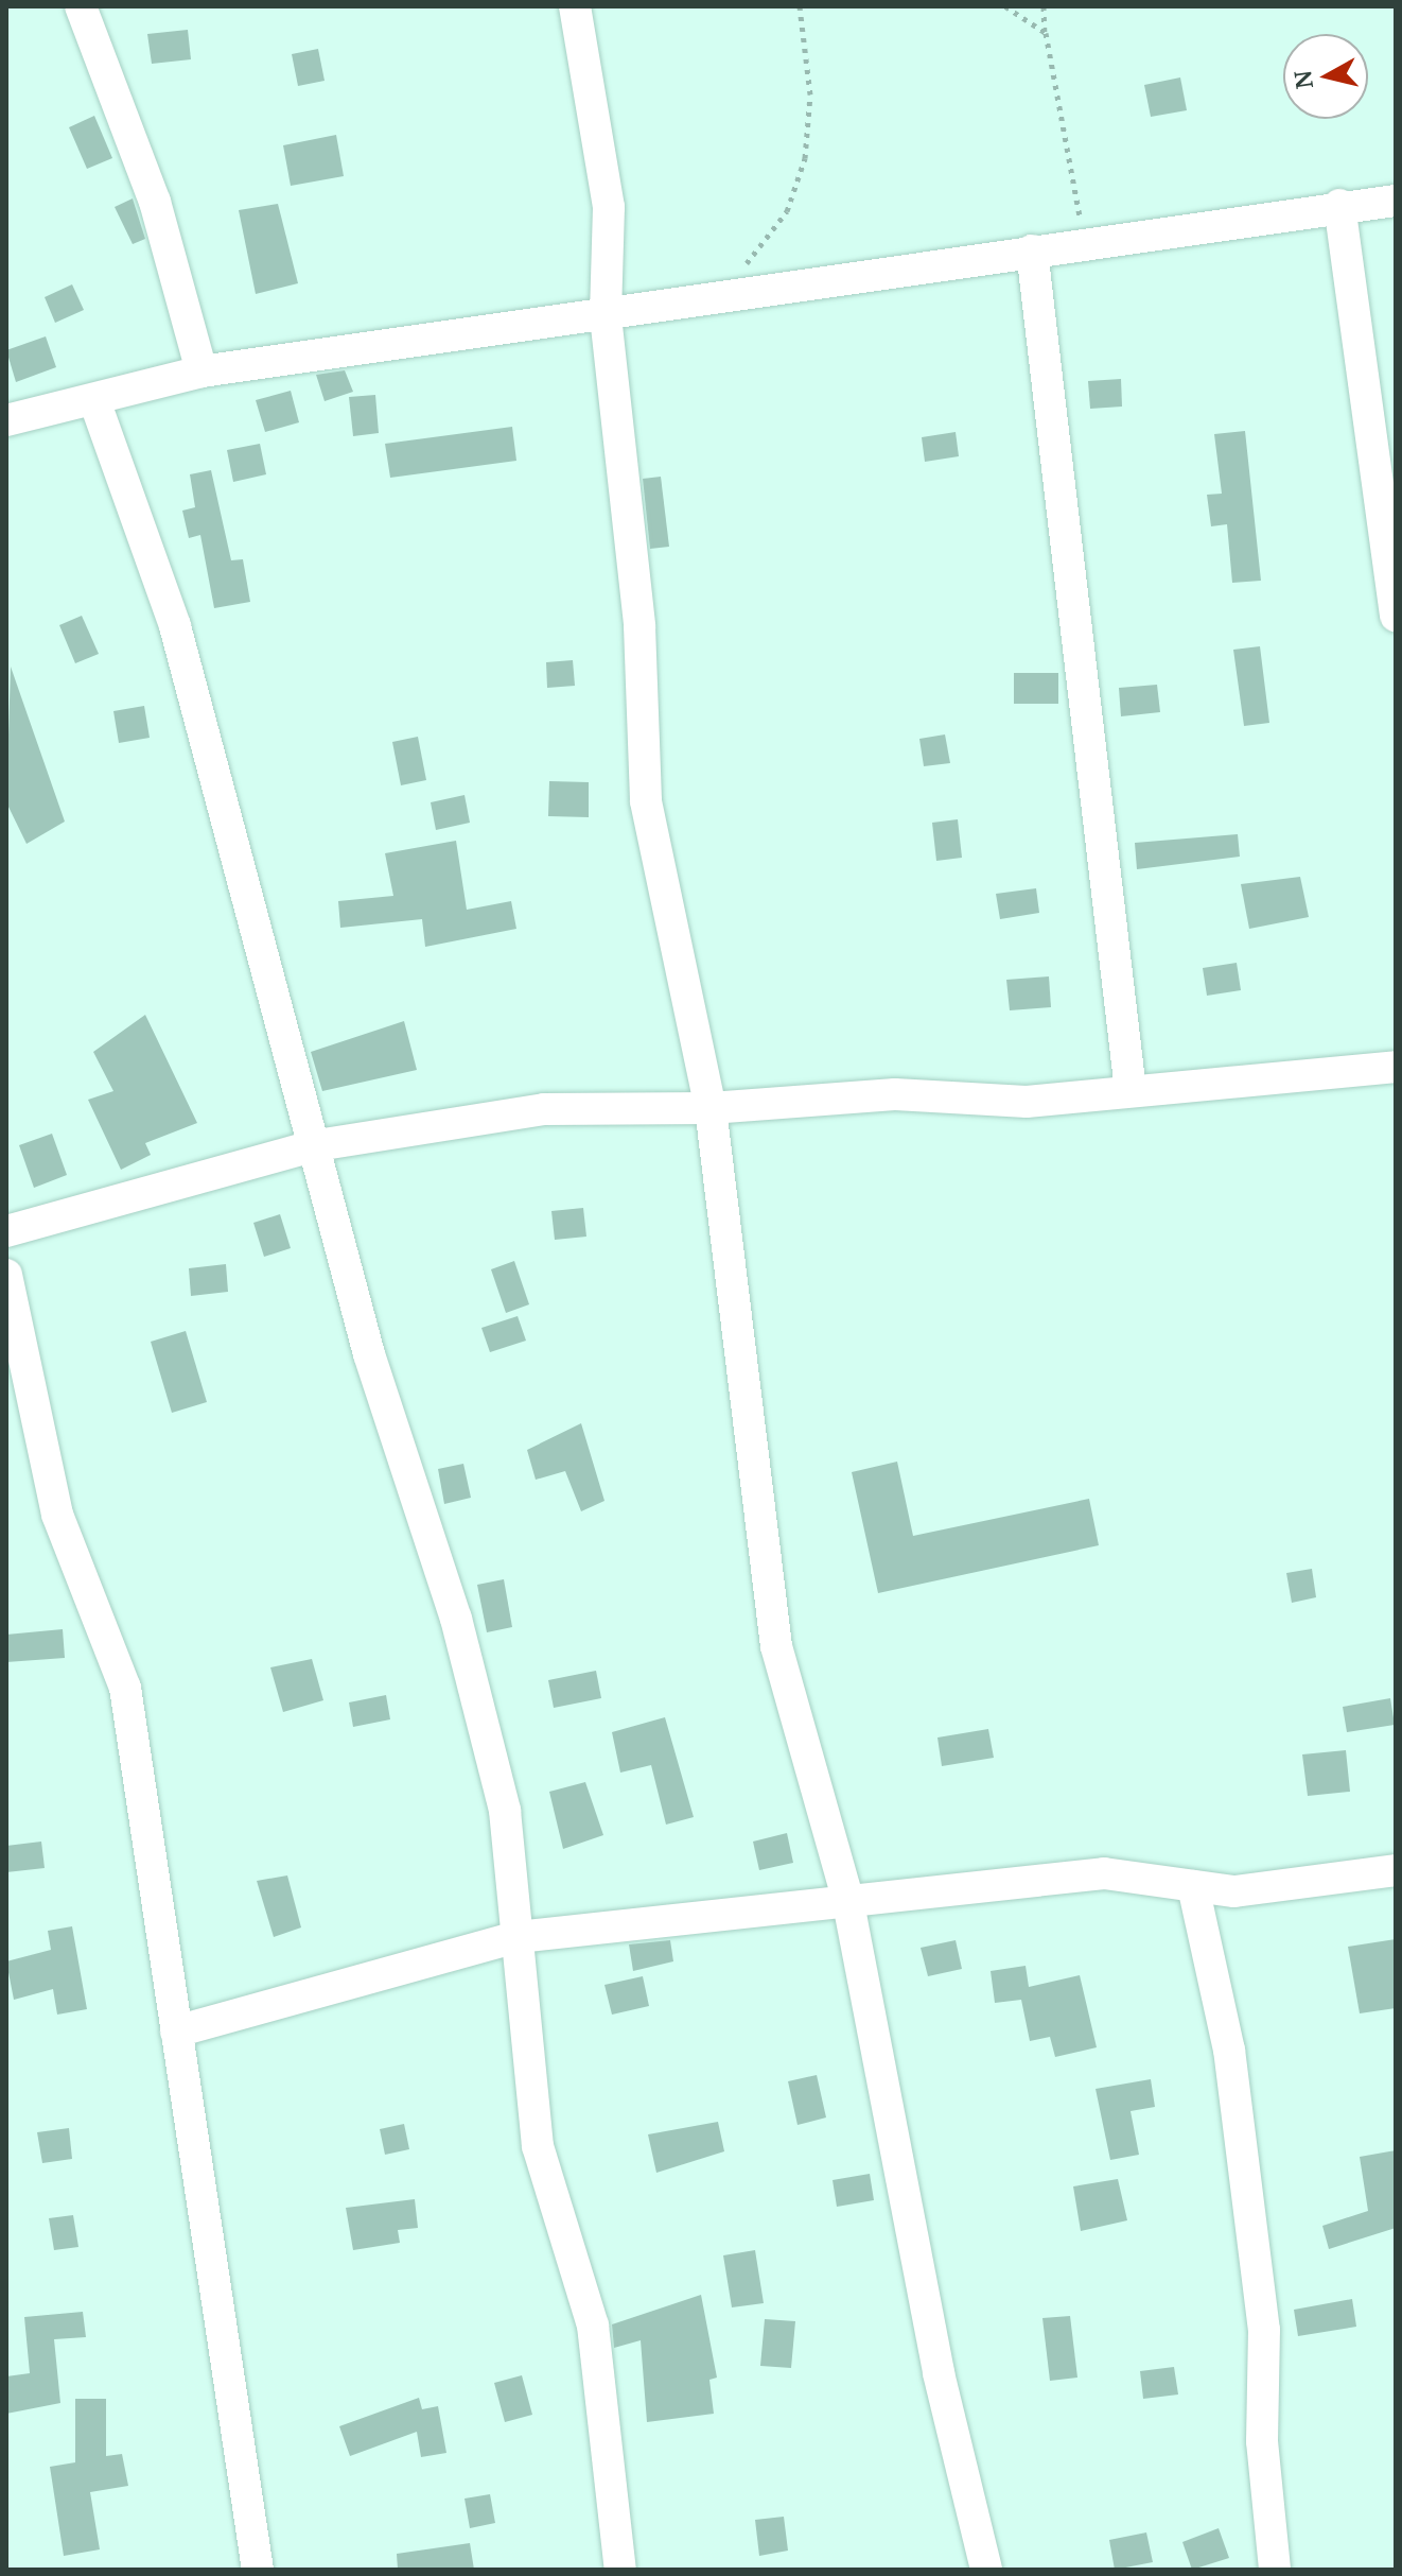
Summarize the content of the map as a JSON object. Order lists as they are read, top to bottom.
{
  "north": "left"
}
